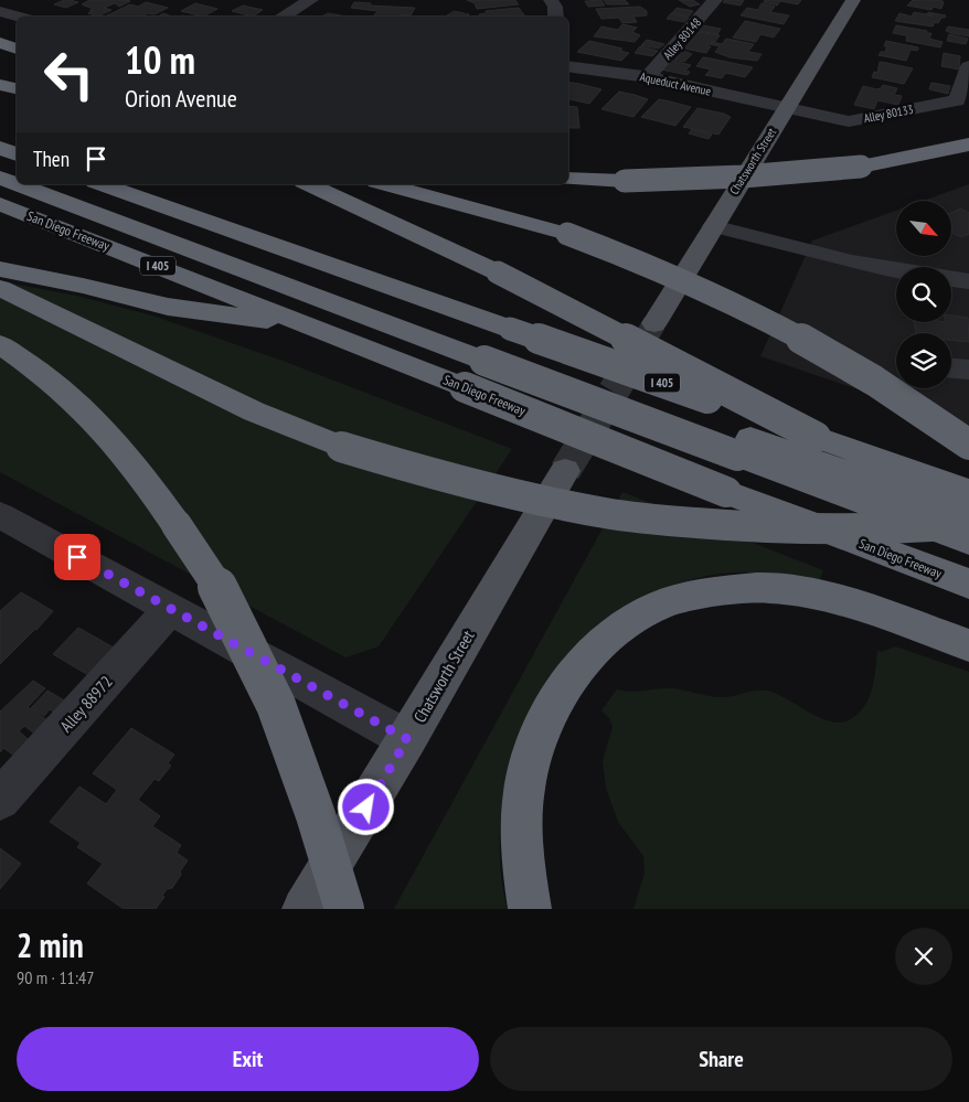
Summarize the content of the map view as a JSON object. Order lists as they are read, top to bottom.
{
  "streets": {
    "highway": ["San Diego Freeway", "I 405"],
    "main road": ["Chatsworth Street"],
    "street": [
      "Alley 80148",
      "Aqueduct Avenue",
      "Alley 80133",
      "Alley 88972"
    ]
  },
  "crossings": [
    ["Alley 80148", "Aqueduct Avenue"],
    ["Aqueduct Avenue", "Alley 80133"],
    ["Aqueduct Avenue", "Chatsworth Street"],
    ["Alley 80133", "Chatsworth Street"]
  ],
  "north": "bottom right",
  "page": {
    "turn": ["10 m", "Orion Avenue"],
    "then": "Then",
    "heading": ["2 min", "90 m · 11:47"],
    "buttons": ["Exit", "Share"]
  }
}
